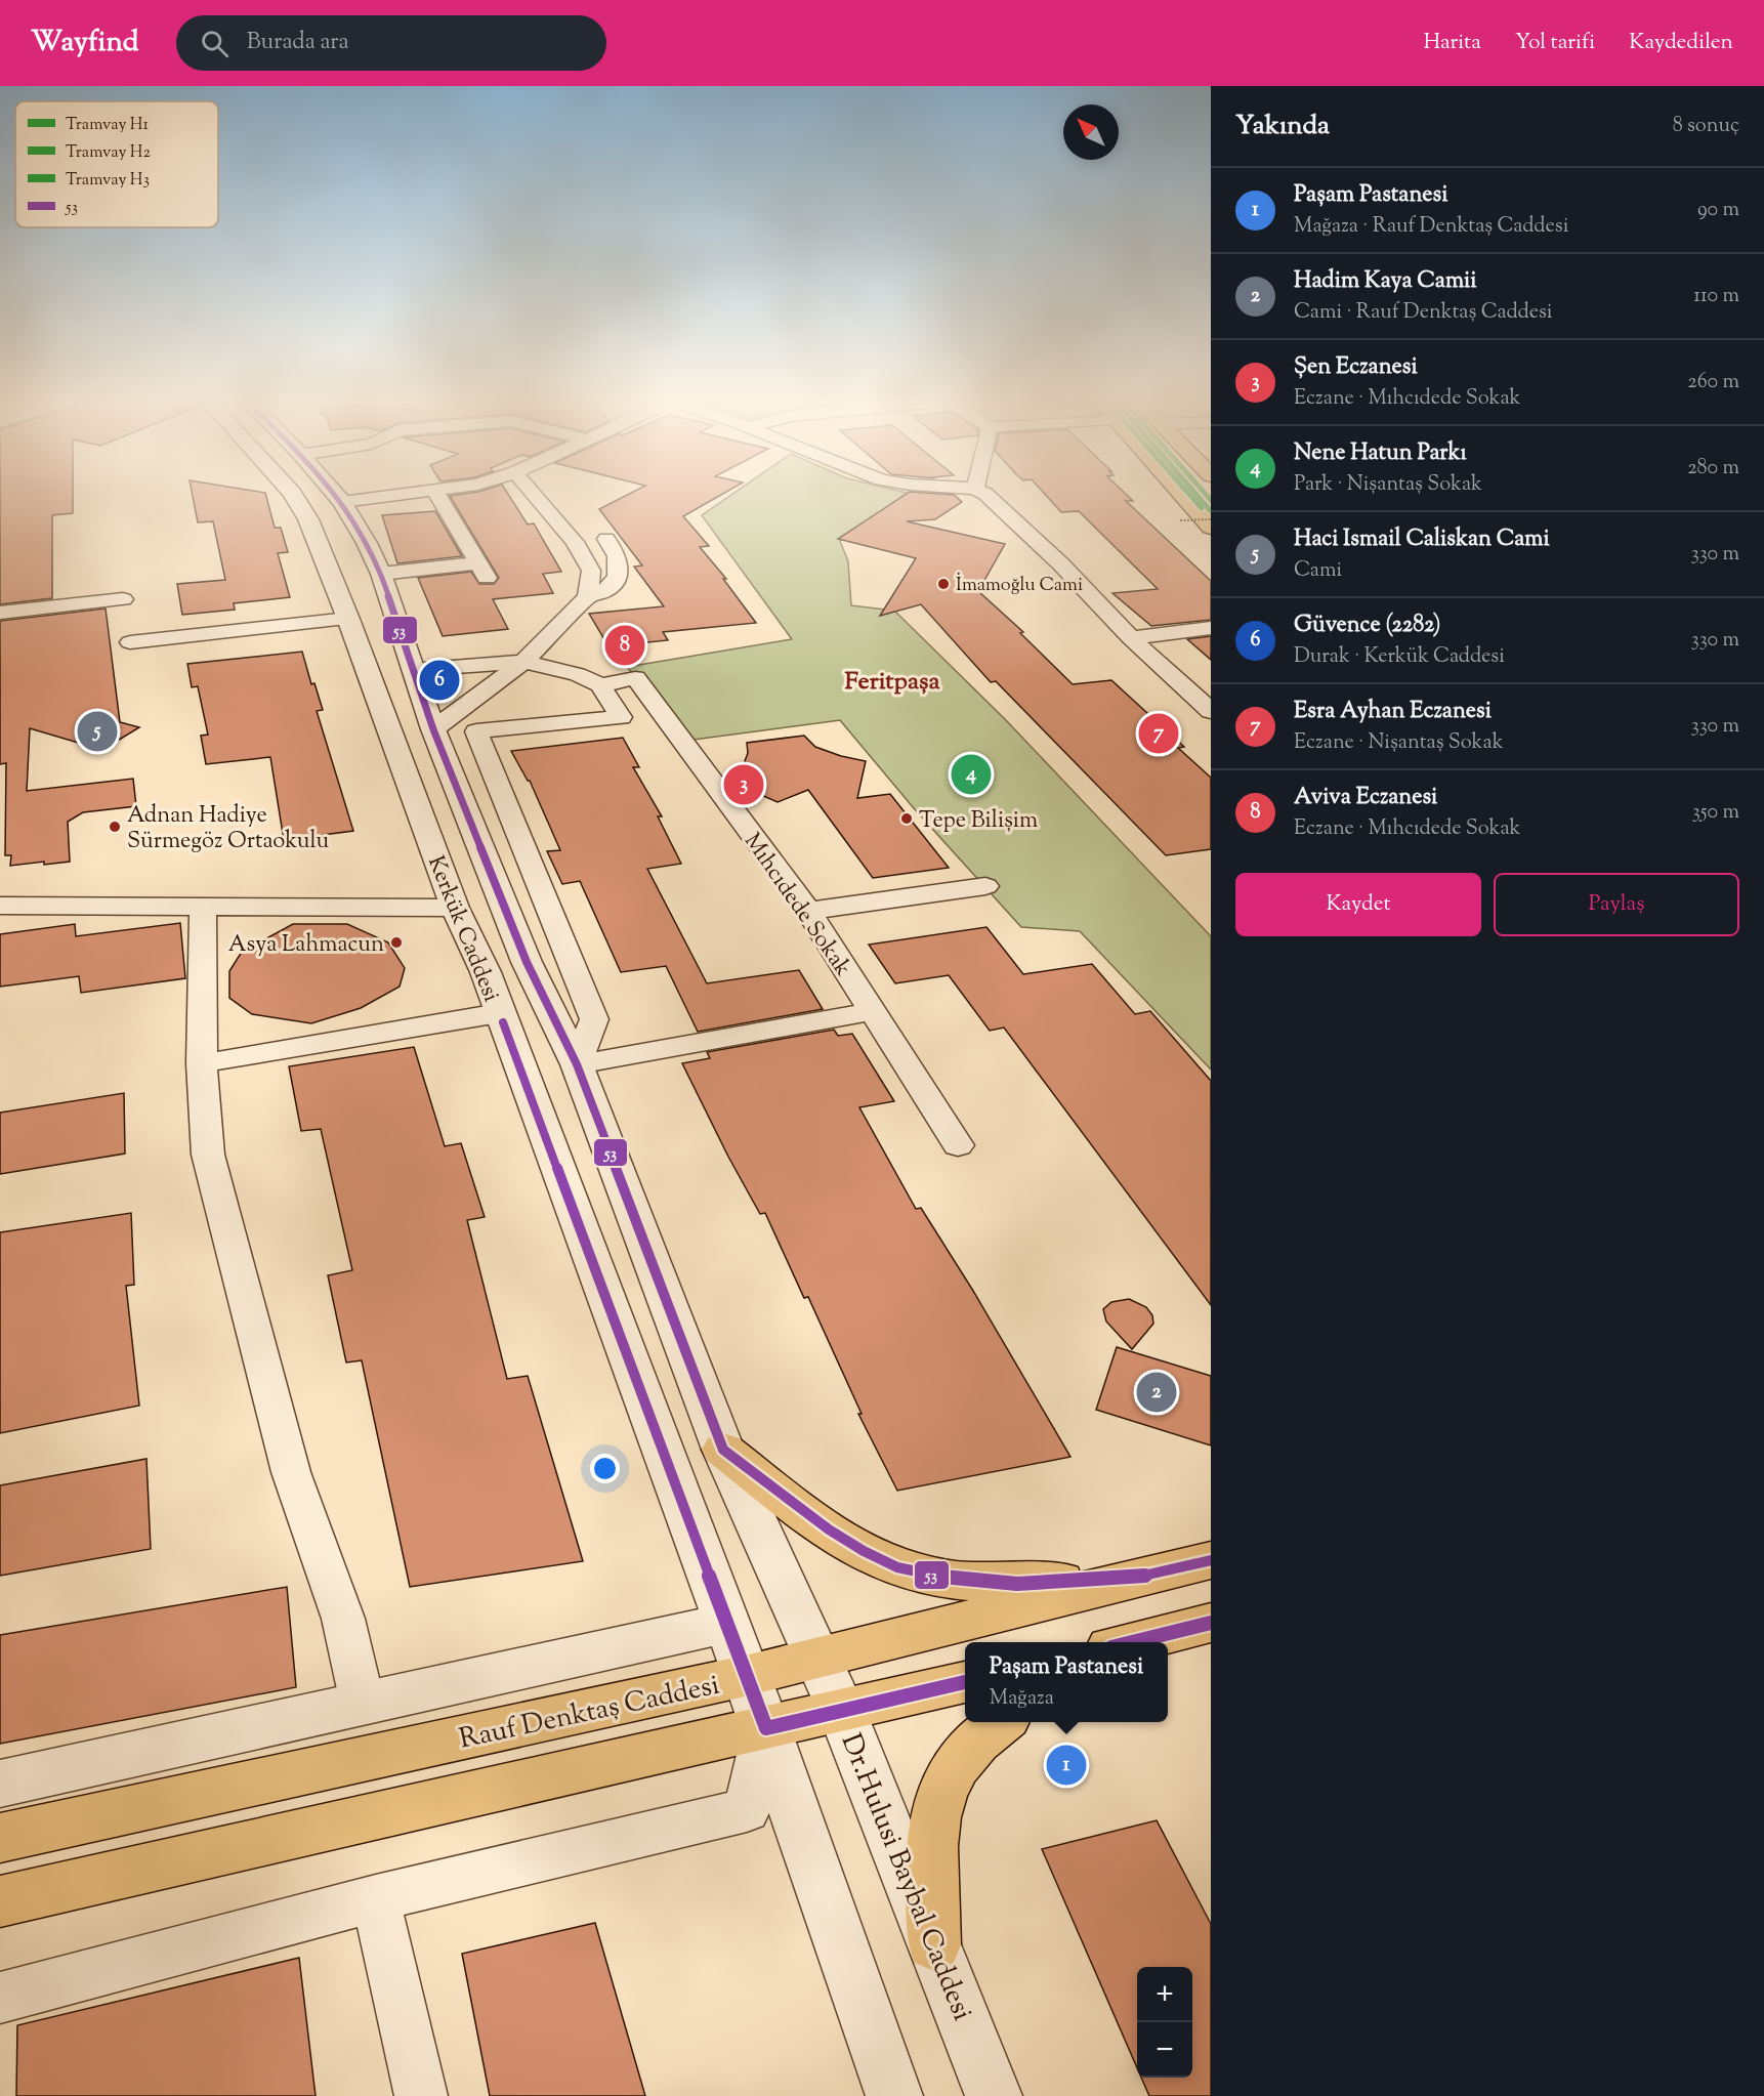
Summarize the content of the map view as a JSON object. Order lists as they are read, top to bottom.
{
  "streets": {
    "main road": ["Rauf Denktaş Caddesi"],
    "street": ["Mıhcıdede Sokak", "Kerkük Caddesi", "Dr.Hulusi Baybal Caddesi"]
  },
  "crossings": [
    ["Kerkük Caddesi", "Rauf Denktaş Caddesi"],
    ["Kerkük Caddesi", "Dr.Hulusi Baybal Caddesi"],
    ["Rauf Denktaş Caddesi", "Dr.Hulusi Baybal Caddesi"]
  ],
  "districts": ["Feritpaşa"],
  "places": [
    "İmamoğlu Cami",
    "Tepe Bilişim",
    "Adnan Hadiye Sürmegöz Ortaokulu",
    "Asya Lahmacun"
  ],
  "lines": [
    "tram line H1",
    "tram line H2",
    "tram line H3",
    "transit line 53"
  ],
  "legend": [
    "Tramvay H1",
    "Tramvay H2",
    "Tramvay H3",
    "53"
  ],
  "north": "top left",
  "page": {
    "header": "Wayfind",
    "search": "Burada ara",
    "nav": ["Harita", "Yol tarifi", "Kaydedilen"],
    "heading": ["Yakında", "8 sonuç"],
    "list": [
      {
        "mark": "1",
        "name": "Paşam Pastanesi",
        "note": "Mağaza · Rauf Denktaş Caddesi",
        "value": "90 m"
      },
      {
        "mark": "2",
        "name": "Hadim Kaya Camii",
        "note": "Cami · Rauf Denktaş Caddesi",
        "value": "110 m"
      },
      {
        "mark": "3",
        "name": "Şen Eczanesi",
        "note": "Eczane · Mıhcıdede Sokak",
        "value": "260 m"
      },
      {
        "mark": "4",
        "name": "Nene Hatun Parkı",
        "note": "Park · Nişantaş Sokak",
        "value": "280 m"
      },
      {
        "mark": "5",
        "name": "Haci Ismail Caliskan Cami",
        "note": "Cami",
        "value": "330 m"
      },
      {
        "mark": "6",
        "name": "Güvence (2282)",
        "note": "Durak · Kerkük Caddesi",
        "value": "330 m"
      },
      {
        "mark": "7",
        "name": "Esra Ayhan Eczanesi",
        "note": "Eczane · Nişantaş Sokak",
        "value": "330 m"
      },
      {
        "mark": "8",
        "name": "Aviva Eczanesi",
        "note": "Eczane · Mıhcıdede Sokak",
        "value": "350 m"
      }
    ],
    "pins": [
      "8",
      "6",
      "5",
      "7",
      "4",
      "3",
      "2",
      "1"
    ],
    "buttons": ["Kaydet", "Paylaş"],
    "popup": ["Paşam Pastanesi", "Mağaza"],
    "map_buttons": ["+", "−"]
  }
}
